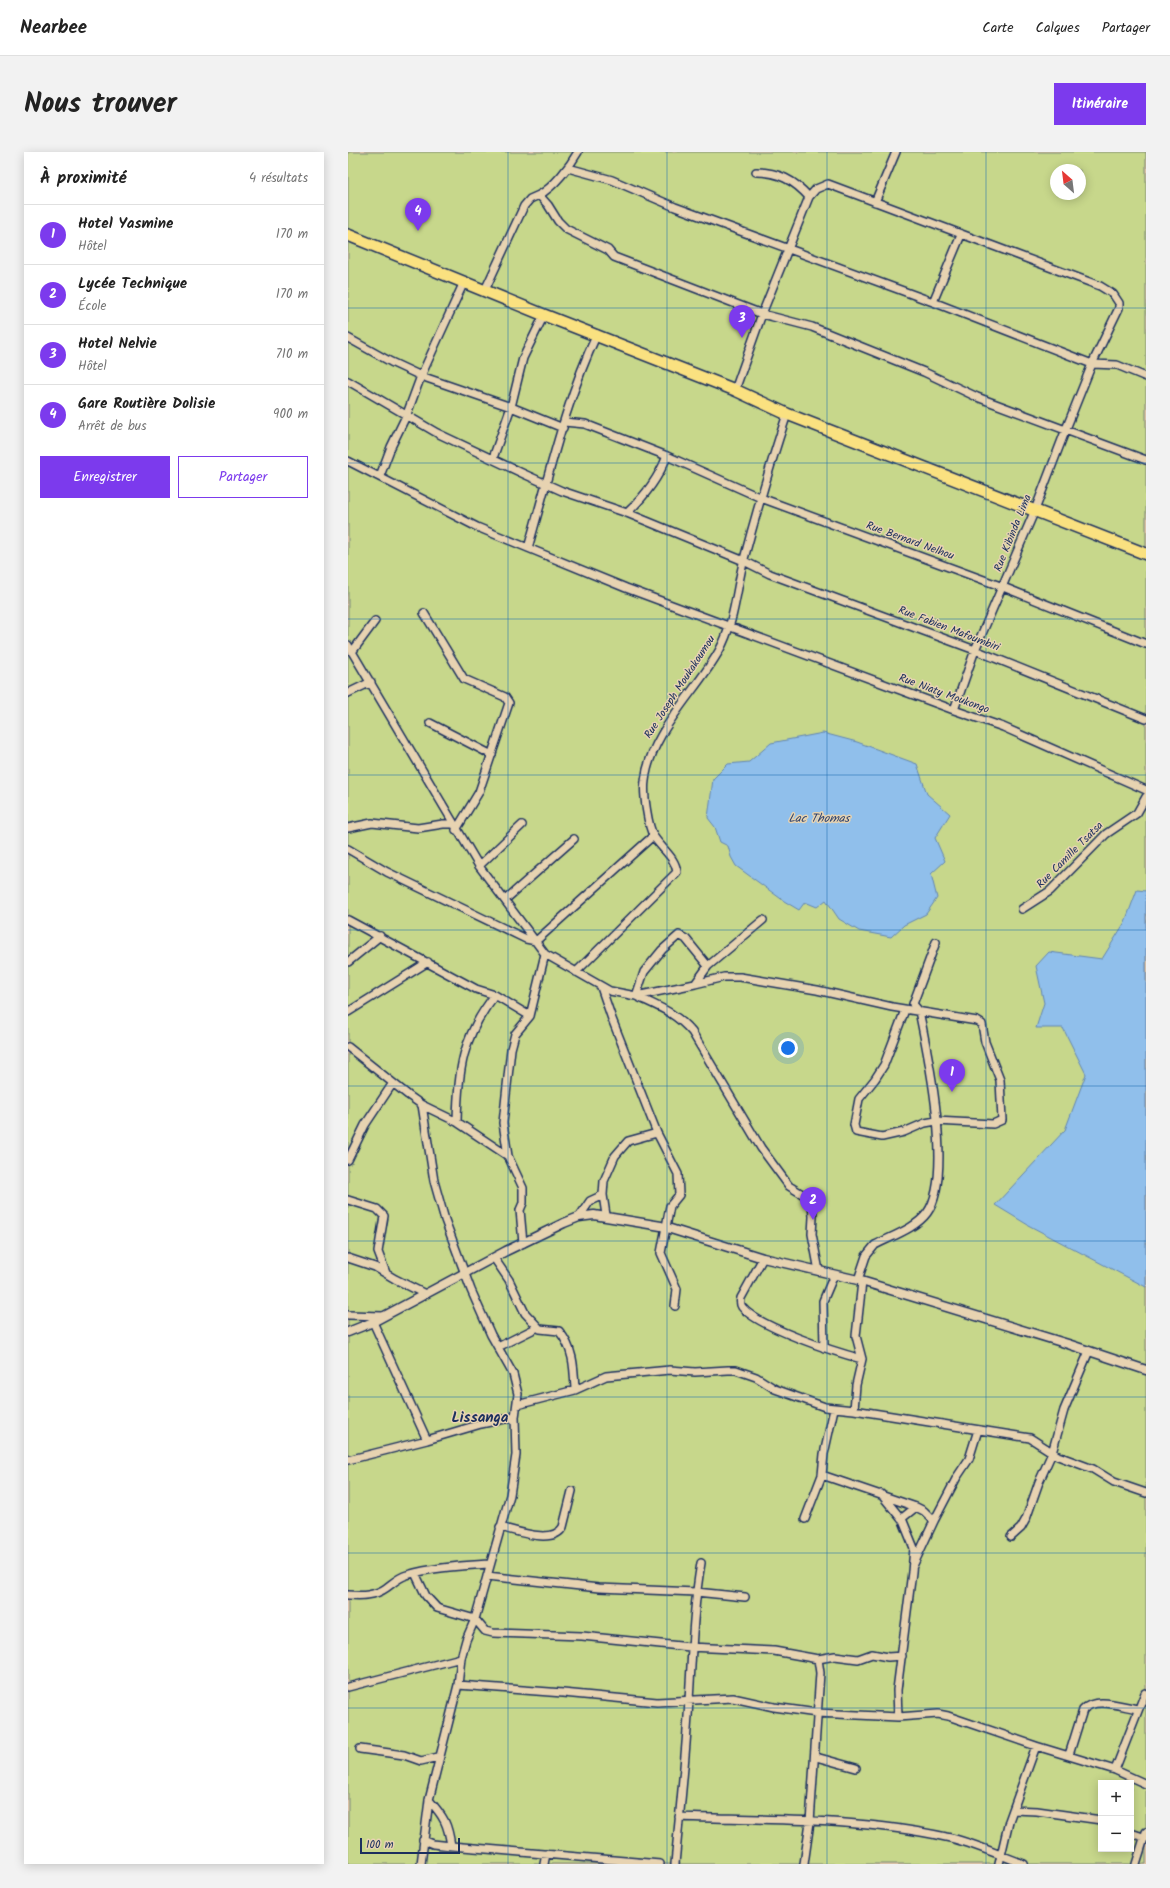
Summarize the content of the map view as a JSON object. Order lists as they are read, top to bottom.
{
  "streets": {
    "street": [
      "Rue Kibinda Lima",
      "Rue Bernard Nelhou",
      "Rue Fabien Mafoumbiri",
      "Rue Joseph Moukakoumou",
      "Rue Niaty Moukongo",
      "Rue Camille Tsatsa"
    ]
  },
  "crossings": [
    ["Rue Kibinda Lima", "Rue Bernard Nelhou"],
    ["Rue Kibinda Lima", "Rue Fabien Mafoumbiri"],
    ["Rue Kibinda Lima", "Rue Niaty Moukongo"],
    ["Rue Bernard Nelhou", "Rue Joseph Moukakoumou"],
    ["Rue Fabien Mafoumbiri", "Rue Joseph Moukakoumou"],
    ["Rue Joseph Moukakoumou", "Rue Niaty Moukongo"]
  ],
  "districts": ["Lissanga"],
  "water": ["Lac Thomas"],
  "scale_bar": "100 m",
  "north": "top left",
  "page": {
    "header": "Nearbee",
    "nav": ["Carte", "Calques", "Partager"],
    "title": "Nous trouver",
    "buttons": [
      "Itinéraire",
      ["Enregistrer", "Partager"]
    ],
    "heading": ["À proximité", "4 résultats"],
    "pins": [
      "4",
      "3",
      "1",
      "2"
    ],
    "list": [
      {
        "mark": "1",
        "name": "Hotel Yasmine",
        "note": "Hôtel",
        "value": "170 m"
      },
      {
        "mark": "2",
        "name": "Lycée Technique",
        "note": "École",
        "value": "170 m"
      },
      {
        "mark": "3",
        "name": "Hotel Nelvie",
        "note": "Hôtel",
        "value": "710 m"
      },
      {
        "mark": "4",
        "name": "Gare Routière Dolisie",
        "note": "Arrêt de bus",
        "value": "900 m"
      }
    ],
    "map_buttons": ["+", "−"],
    "scale": "100 m"
  }
}
